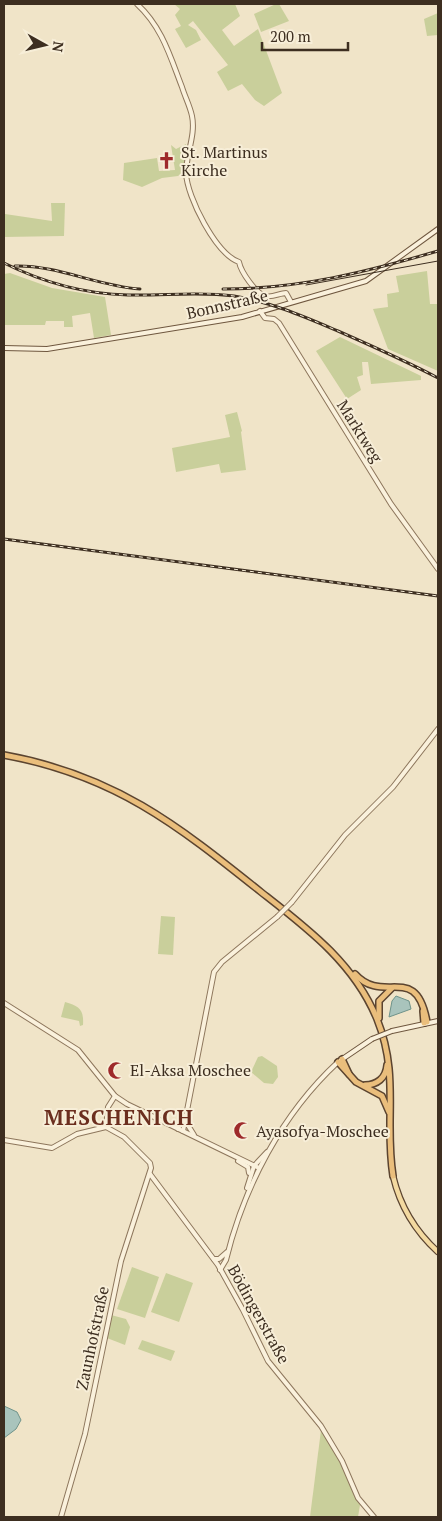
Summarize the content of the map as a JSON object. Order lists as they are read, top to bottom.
{
  "streets": {
    "street": [
      "Bonnstraße",
      "Marktweg",
      "Bödingerstraße",
      "Zaunhofstraße"
    ]
  },
  "crossings": [
    ["Bonnstraße", "Marktweg"],
    ["Bödingerstraße", "Zaunhofstraße"]
  ],
  "districts": ["MESCHENICH"],
  "places": {
    "church": ["St. Martinus Kirche"],
    "mosque": ["El-Aksa Moschee", "Ayasofya-Moschee"]
  },
  "scale_bar": "200 m",
  "north": "right"
}
